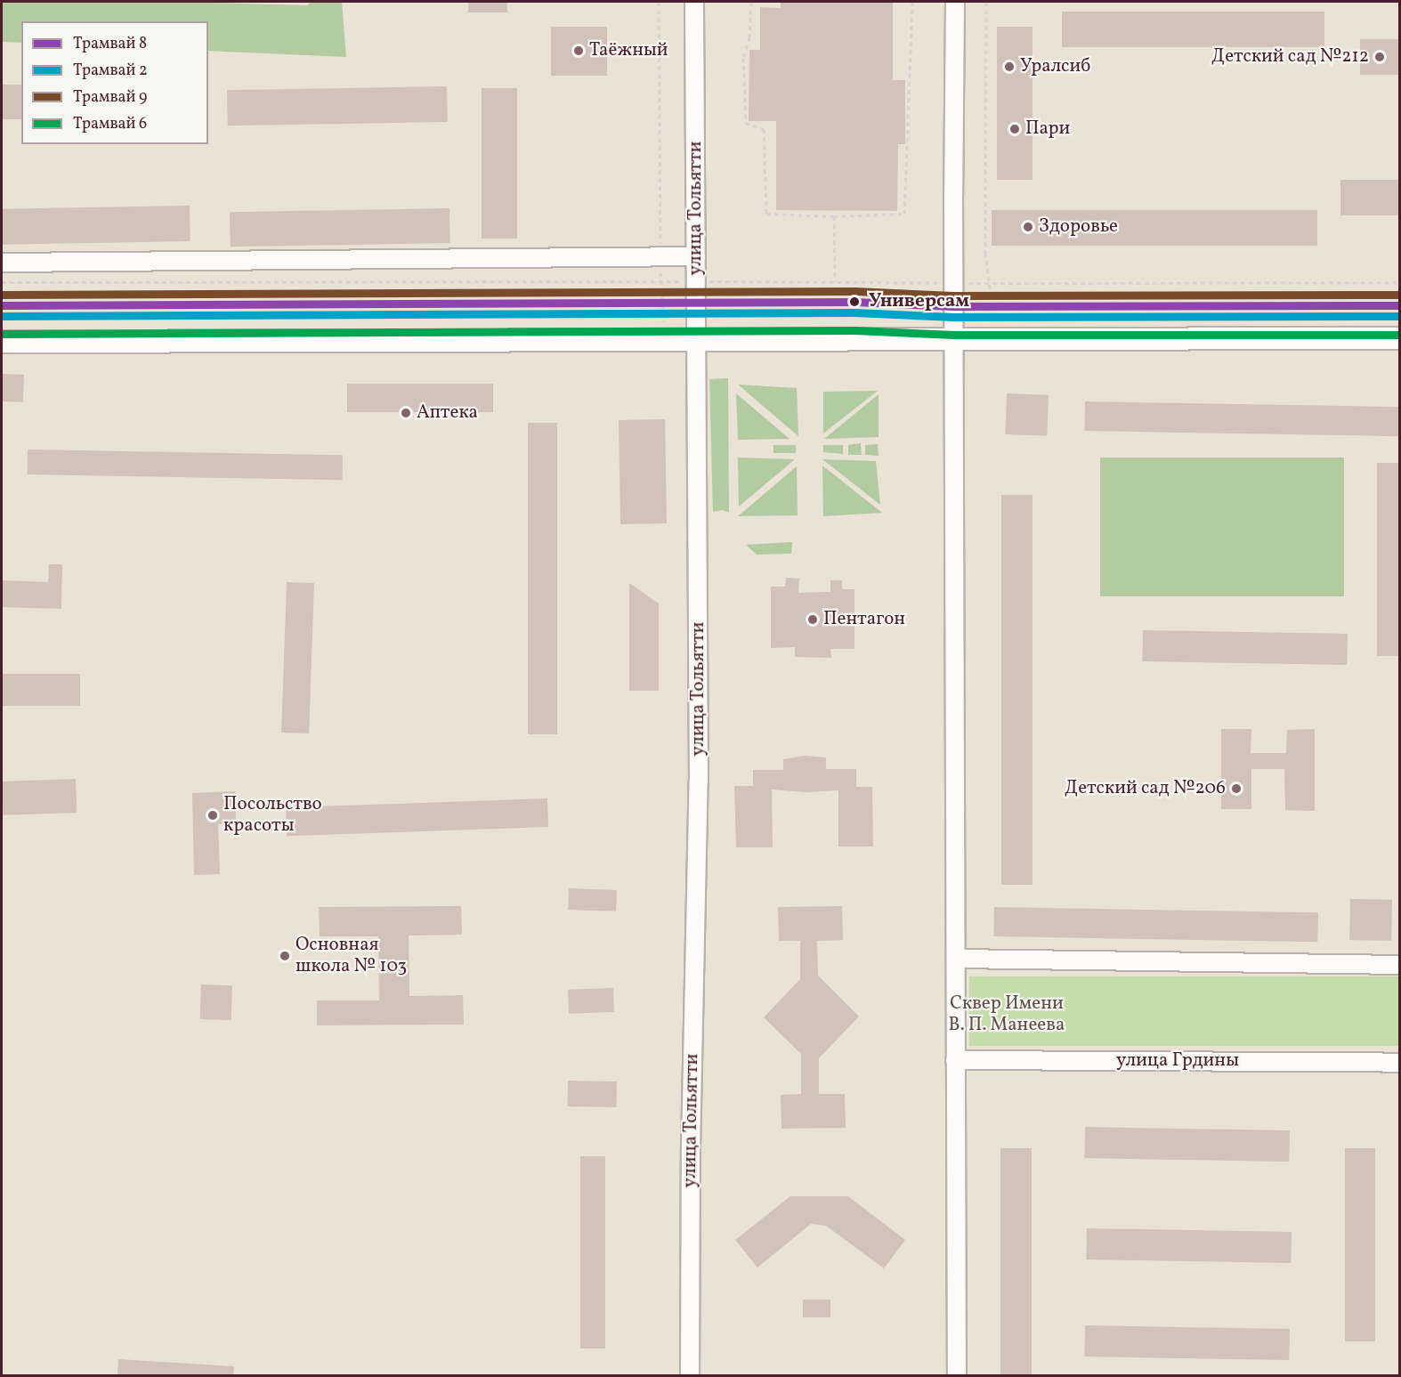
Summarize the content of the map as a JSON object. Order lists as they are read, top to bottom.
{
  "streets": {
    "street": ["улица Тольятти", "улица Грдины"]
  },
  "parks": ["Сквер Имени В. П. Манеева"],
  "places": [
    "Таёжный",
    "Детский сад №212",
    "Уралсиб",
    "Пари",
    "Здоровье",
    "Универсам",
    "Аптека",
    "Пентагон",
    "Детский сад №206",
    "Посольство красоты",
    "Основная школа № 103"
  ],
  "lines": [
    "tram line 9",
    "tram line 8",
    "tram line 2",
    "tram line 6"
  ],
  "legend": [
    "Трамвай 8",
    "Трамвай 2",
    "Трамвай 9",
    "Трамвай 6"
  ]
}
